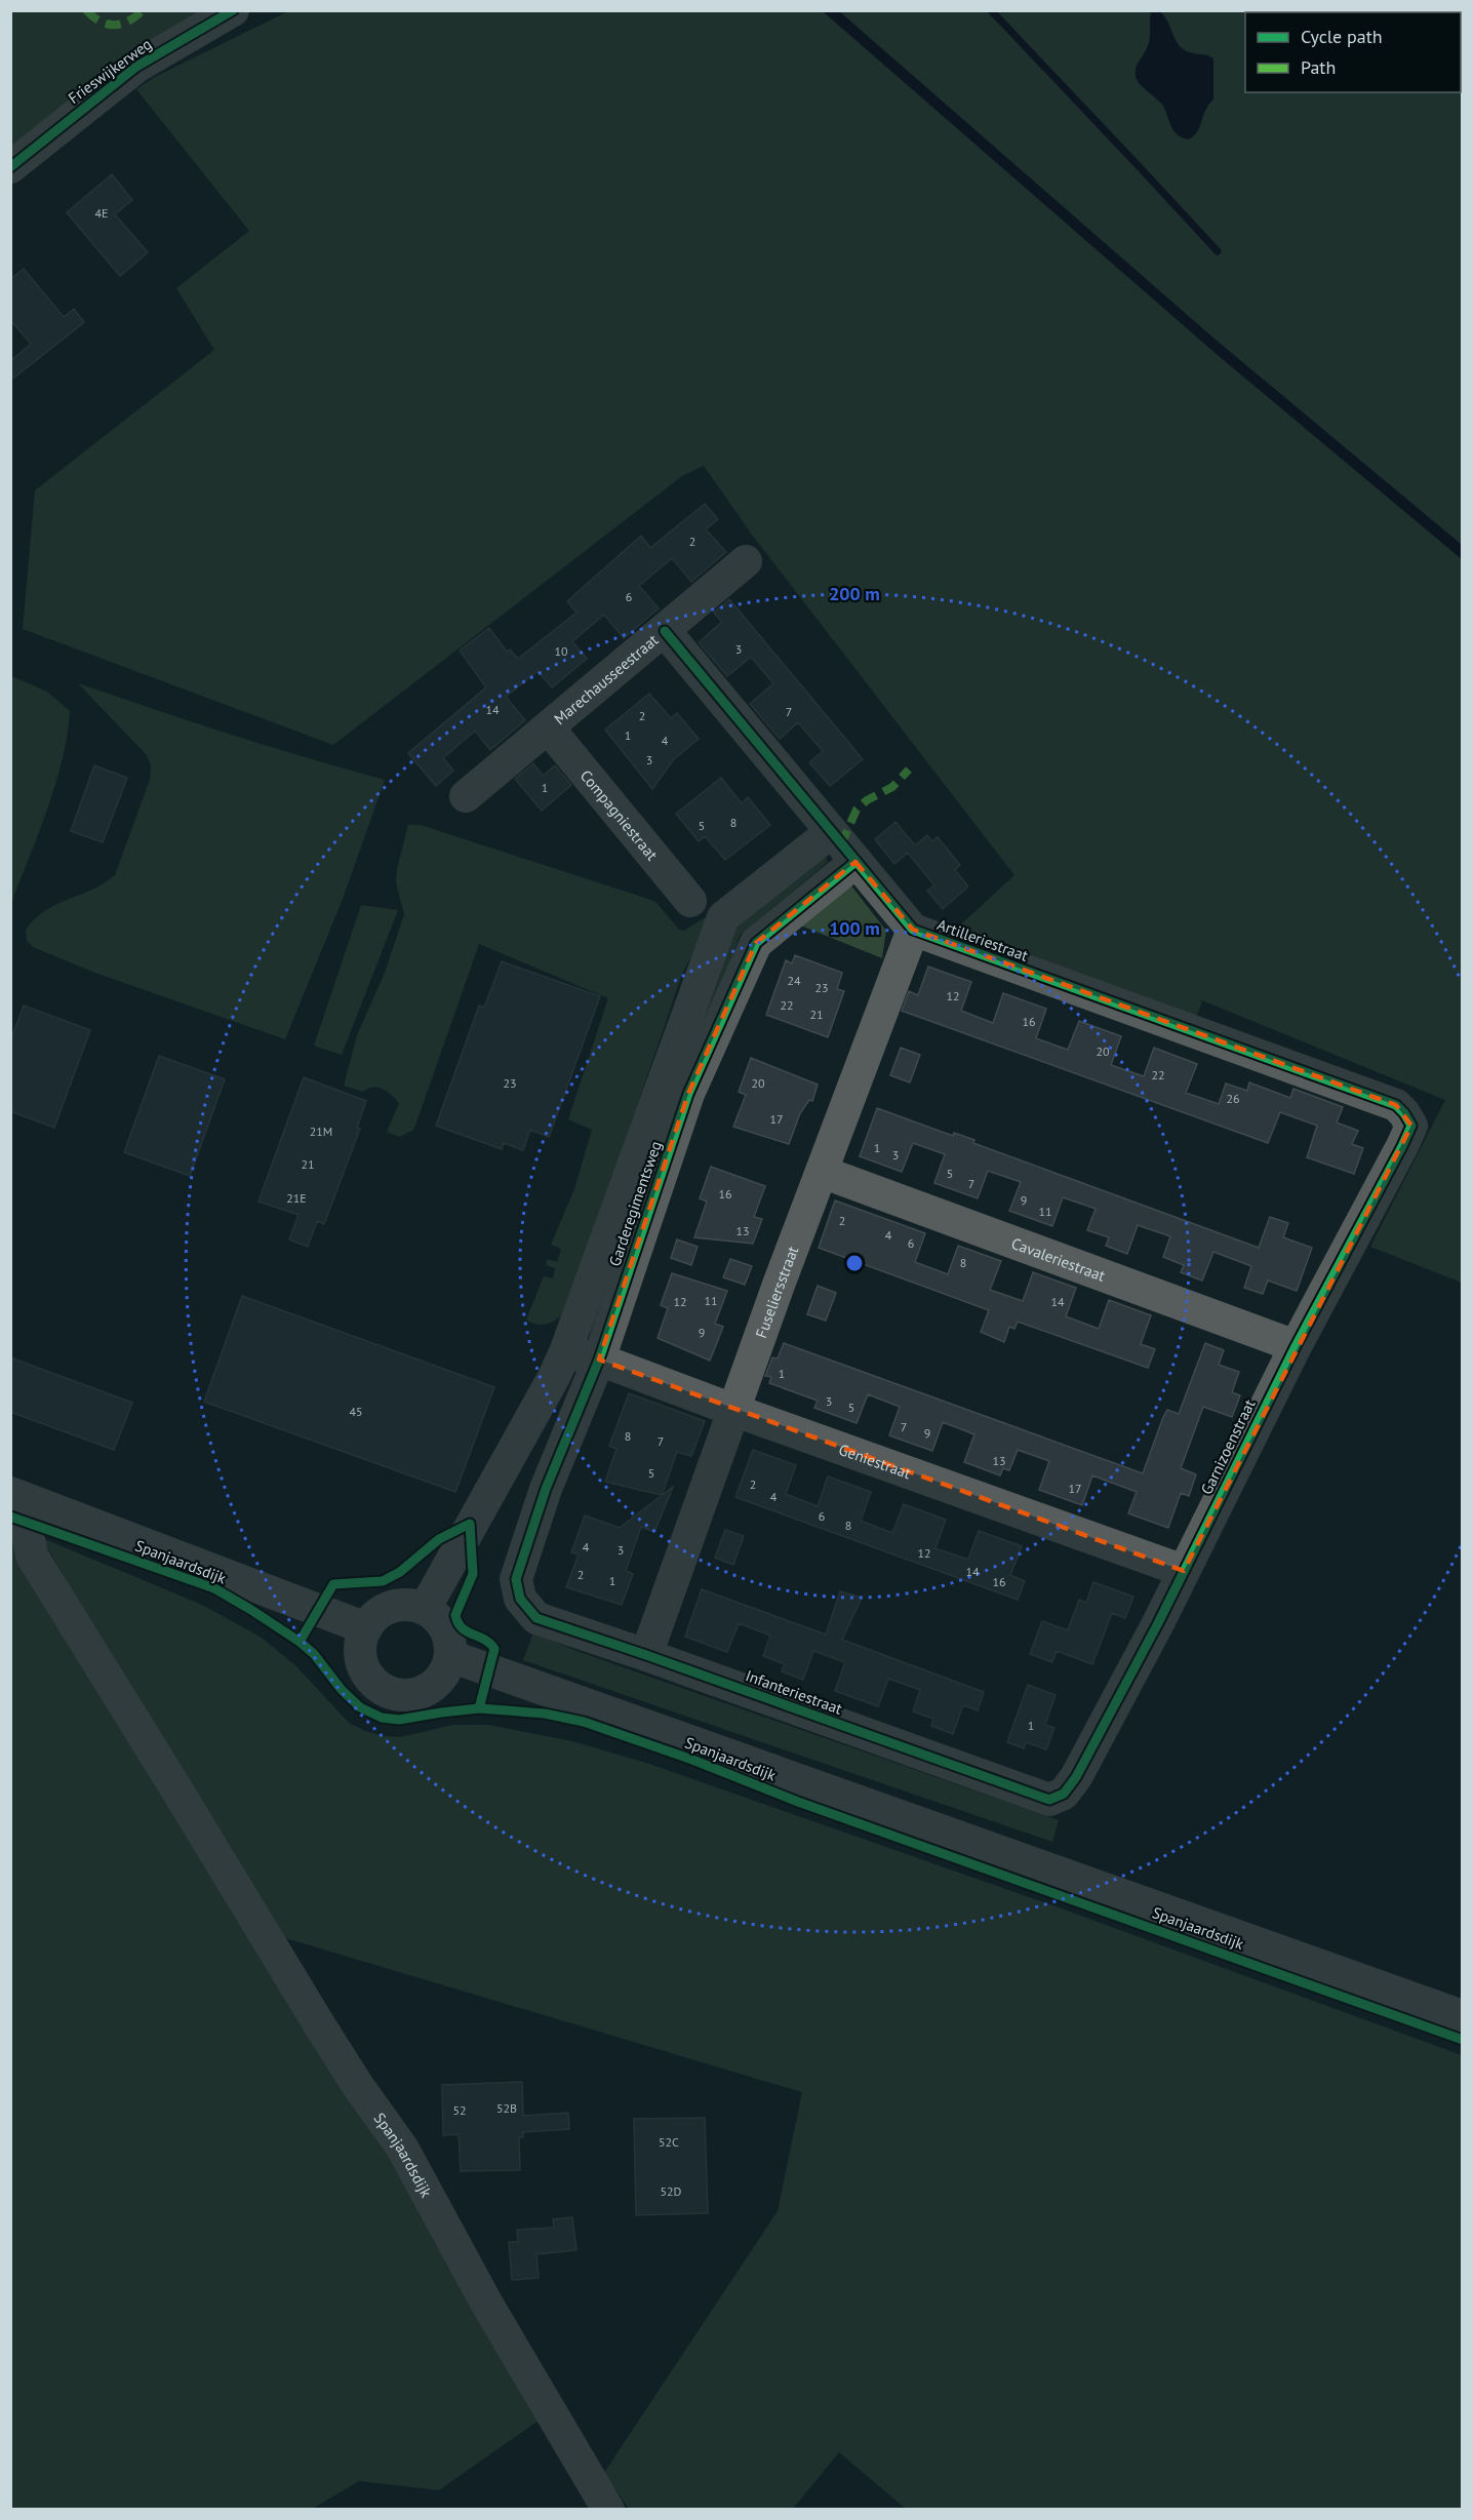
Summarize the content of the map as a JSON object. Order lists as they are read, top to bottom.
{
  "streets": {
    "street": [
      "Frieswijkerweg",
      "Marechausseestraat",
      "Compagniestraat",
      "Artilleriestraat",
      "Garderegimentsweg",
      "Cavaleriestraat",
      "Fuseliersstraat",
      "Garnizoenstraat",
      "Geniestraat",
      "Spanjaardsdijk",
      "Infanteriestraat"
    ]
  },
  "crossings": [
    ["Marechausseestraat", "Compagniestraat"],
    ["Marechausseestraat", "Artilleriestraat"],
    ["Artilleriestraat", "Garderegimentsweg"],
    ["Artilleriestraat", "Fuseliersstraat"],
    ["Artilleriestraat", "Garnizoenstraat"],
    ["Garderegimentsweg", "Geniestraat"],
    ["Garderegimentsweg", "Spanjaardsdijk"],
    ["Garderegimentsweg", "Infanteriestraat"],
    ["Cavaleriestraat", "Fuseliersstraat"],
    ["Cavaleriestraat", "Garnizoenstraat"],
    ["Fuseliersstraat", "Geniestraat"],
    ["Fuseliersstraat", "Infanteriestraat"],
    ["Garnizoenstraat", "Geniestraat"],
    ["Garnizoenstraat", "Infanteriestraat"]
  ],
  "house_numbers": [
    "4E",
    "2",
    "6",
    "3",
    "10",
    "14",
    "7",
    "2",
    "1",
    "4",
    "3",
    "1",
    "8",
    "5",
    "24",
    "23",
    "12",
    "22",
    "21",
    "16",
    "20",
    "22",
    "23",
    "20",
    "26",
    "17",
    "21M",
    "1",
    "3",
    "21",
    "5",
    "7",
    "16",
    "21E",
    "9",
    "11",
    "2",
    "13",
    "4",
    "6",
    "8",
    "11",
    "12",
    "14",
    "9",
    "1",
    "3",
    "5",
    "45",
    "7",
    "9",
    "8",
    "7",
    "13",
    "5",
    "2",
    "17",
    "4",
    "6",
    "8",
    "4",
    "3",
    "12",
    "14",
    "2",
    "1",
    "16",
    "1",
    "52B",
    "52",
    "52C",
    "52D"
  ],
  "legend": ["Cycle path", "Path"],
  "rings": ["200 m", "100 m"]
}
